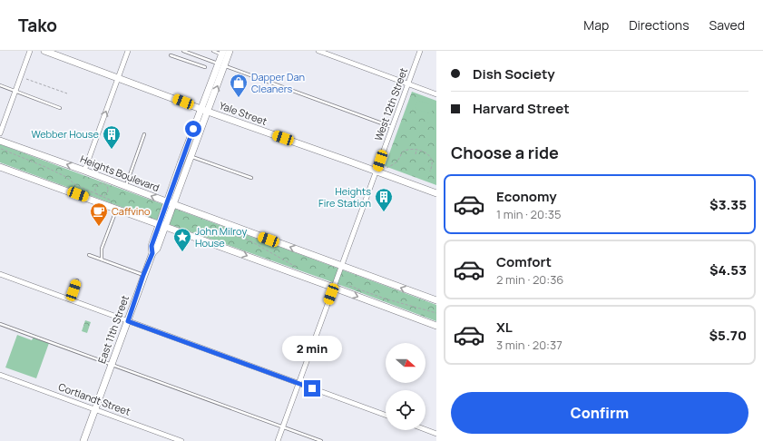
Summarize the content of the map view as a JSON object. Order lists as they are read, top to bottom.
{
  "streets": {
    "main road": ["Yale Street", "Heights Boulevard", "East 11th Street"],
    "street": ["West 12th Street", "Cortlandt Street"]
  },
  "crossings": [
    ["West 12th Street", "Yale Street"],
    ["West 12th Street", "Heights Boulevard"],
    ["Heights Boulevard", "East 11th Street"],
    ["East 11th Street", "Cortlandt Street"]
  ],
  "places": {
    "shop": ["Dapper Dan Cleaners"],
    "building": ["Webber House", "Heights Fire Station"],
    "cafe": ["Caffvino"],
    "place": ["John Milroy House"]
  },
  "north": "right",
  "page": {
    "header": "Tako",
    "nav": ["Map", "Directions", "Saved"],
    "banner": ["Dish Society", "Harvard Street"],
    "heading": "Choose a ride",
    "list": [
      {
        "name": "Economy",
        "note": "1 min · 20:35",
        "value": "$3.35"
      },
      {
        "name": "Comfort",
        "note": "2 min · 20:36",
        "value": "$4.53"
      },
      {
        "name": "XL",
        "note": "3 min · 20:37",
        "value": "$5.70"
      }
    ],
    "bubble": "2 min",
    "buttons": "Confirm"
  }
}
